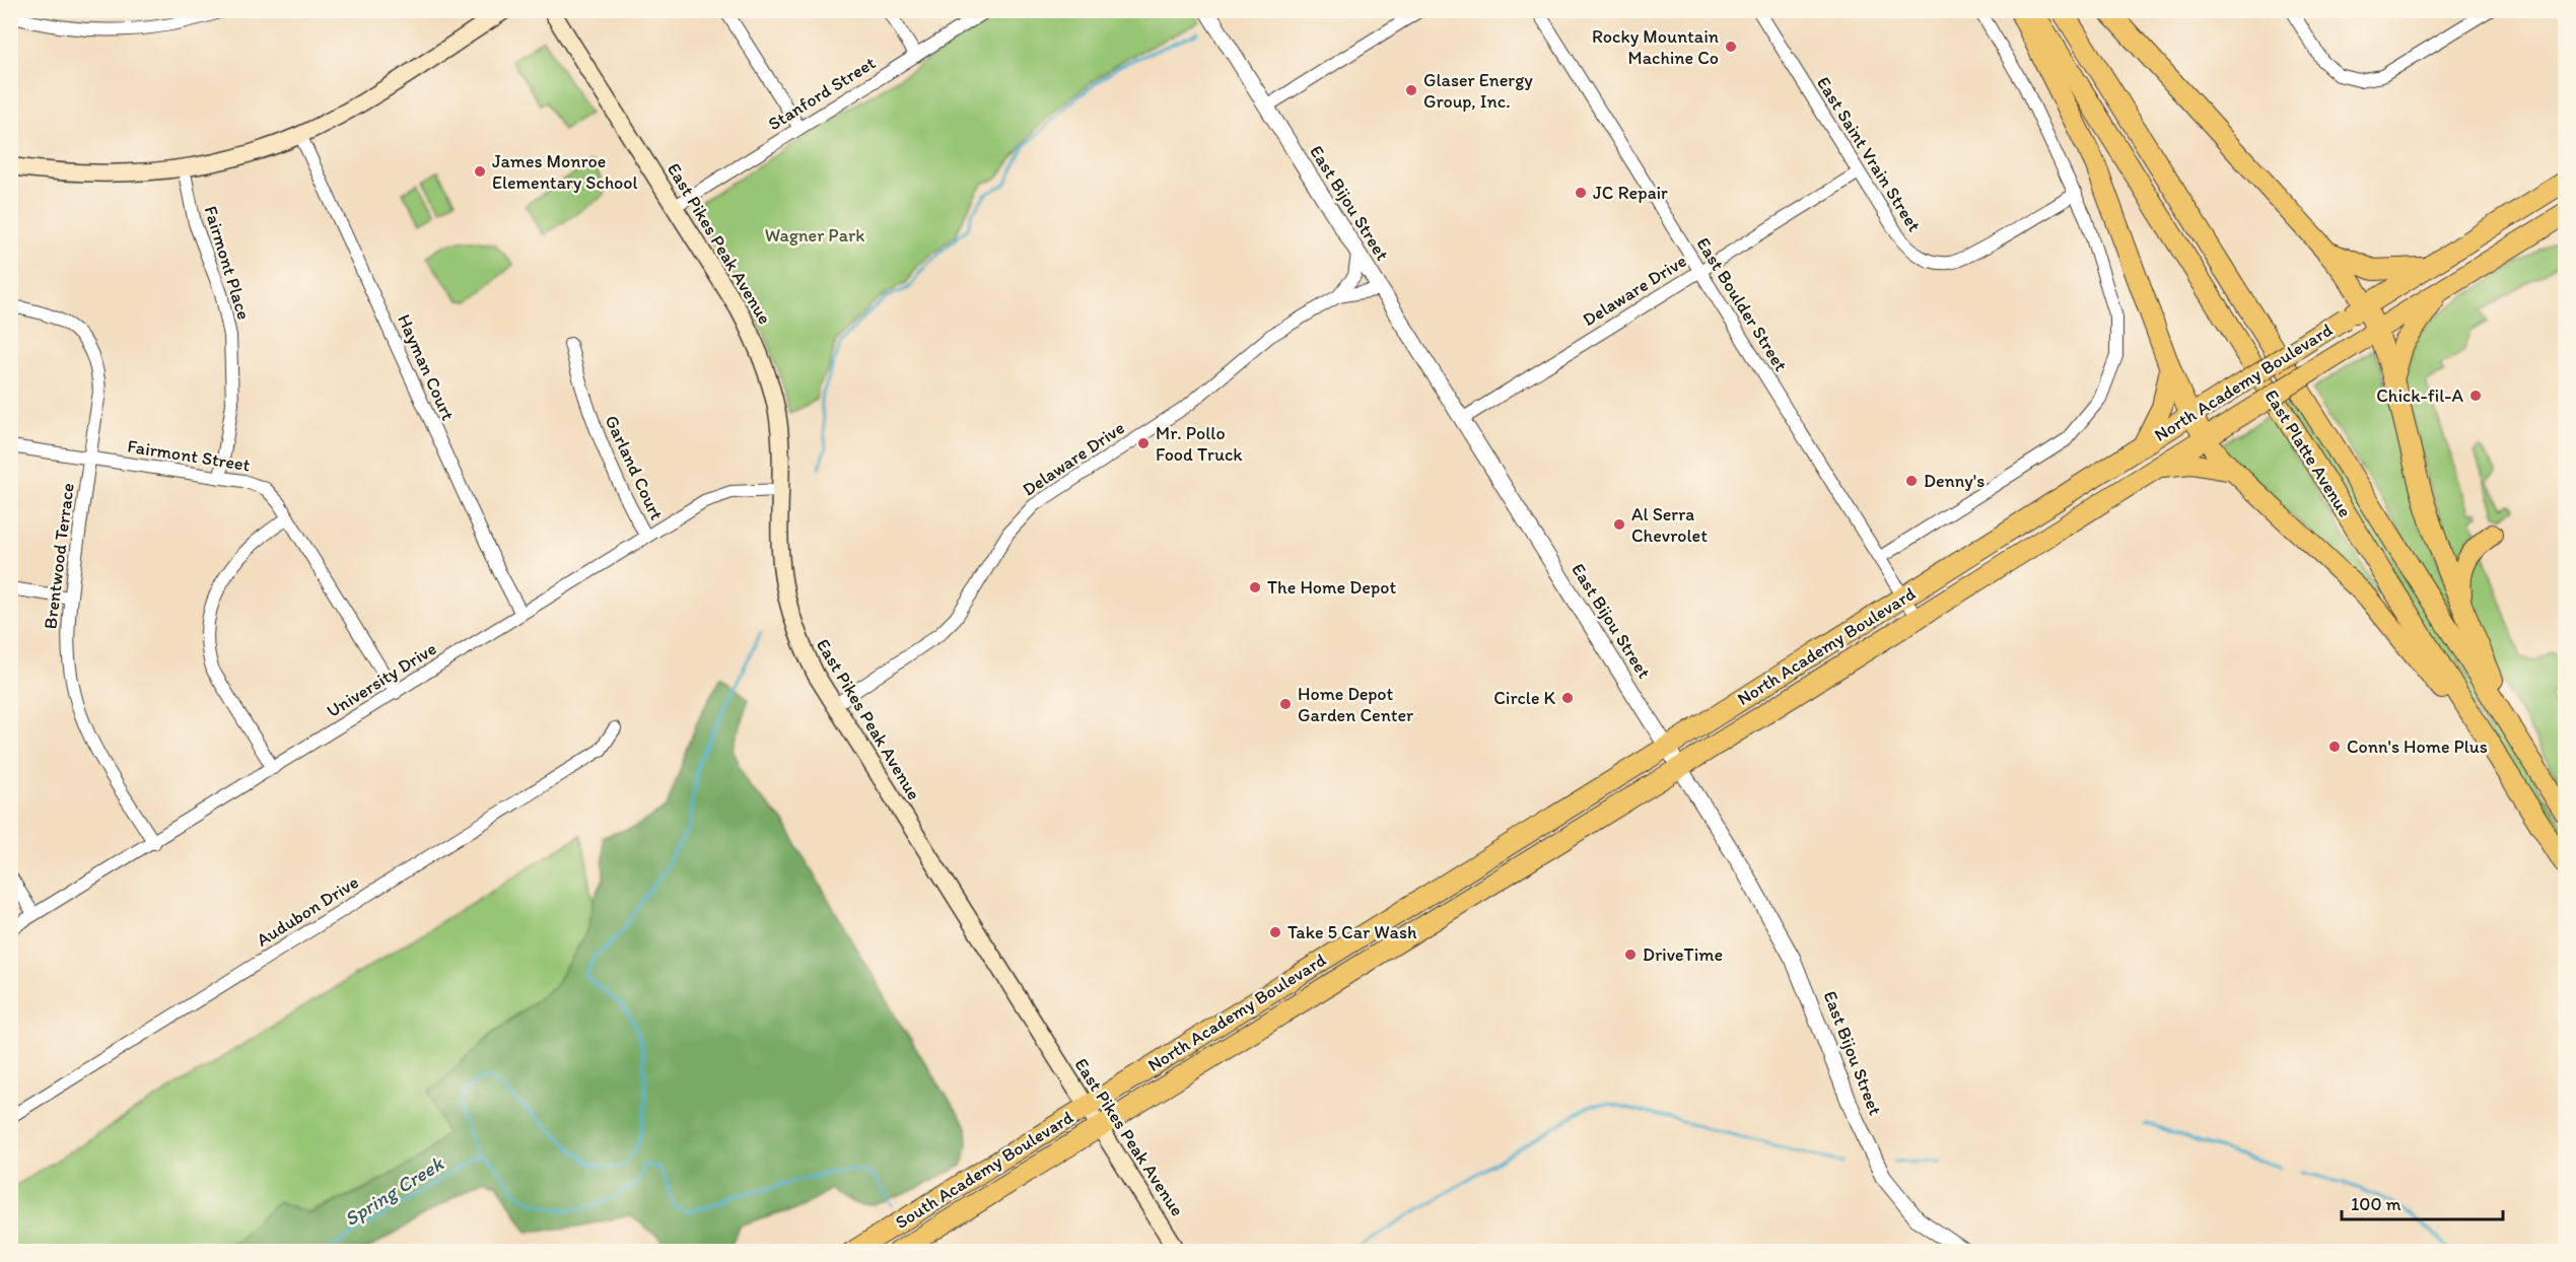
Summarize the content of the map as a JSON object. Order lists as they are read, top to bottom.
{
  "streets": {
    "highway": ["North Academy Boulevard", "East Platte Avenue", "South Academy Boulevard"],
    "main road": ["East Pikes Peak Avenue"],
    "street": [
      "Stanford Street",
      "East Saint Vrain Street",
      "East Bijou Street",
      "Fairmont Place",
      "Delaware Drive",
      "East Boulder Street",
      "Hayman Court",
      "Fairmont Street",
      "Garland Court",
      "Brentwood Terrace",
      "University Drive",
      "Audubon Drive"
    ]
  },
  "crossings": [
    ["Stanford Street", "East Pikes Peak Avenue"],
    ["East Saint Vrain Street", "Delaware Drive"],
    ["East Bijou Street", "Delaware Drive"],
    ["East Bijou Street", "North Academy Boulevard"],
    ["East Pikes Peak Avenue", "Delaware Drive"],
    ["East Pikes Peak Avenue", "North Academy Boulevard"],
    ["East Pikes Peak Avenue", "University Drive"],
    ["East Pikes Peak Avenue", "South Academy Boulevard"],
    ["Fairmont Place", "Fairmont Street"],
    ["Delaware Drive", "East Boulder Street"],
    ["East Boulder Street", "North Academy Boulevard"],
    ["Hayman Court", "University Drive"],
    ["North Academy Boulevard", "South Academy Boulevard"],
    ["Fairmont Street", "Brentwood Terrace"],
    ["Fairmont Street", "University Drive"],
    ["Garland Court", "University Drive"],
    ["Brentwood Terrace", "University Drive"]
  ],
  "water": ["Spring Creek"],
  "parks": ["Wagner Park"],
  "places": [
    "Rocky Mountain Machine Co",
    "Glaser Energy Group, Inc.",
    "James Monroe Elementary School",
    "JC Repair",
    "Chick-fil-A",
    "Mr. Pollo Food Truck",
    "Denny's",
    "Al Serra Chevrolet",
    "The Home Depot",
    "Circle K",
    "Home Depot Garden Center",
    "Conn's Home Plus",
    "Take 5 Car Wash",
    "DriveTime"
  ],
  "scale_bar": "100 m"
}
